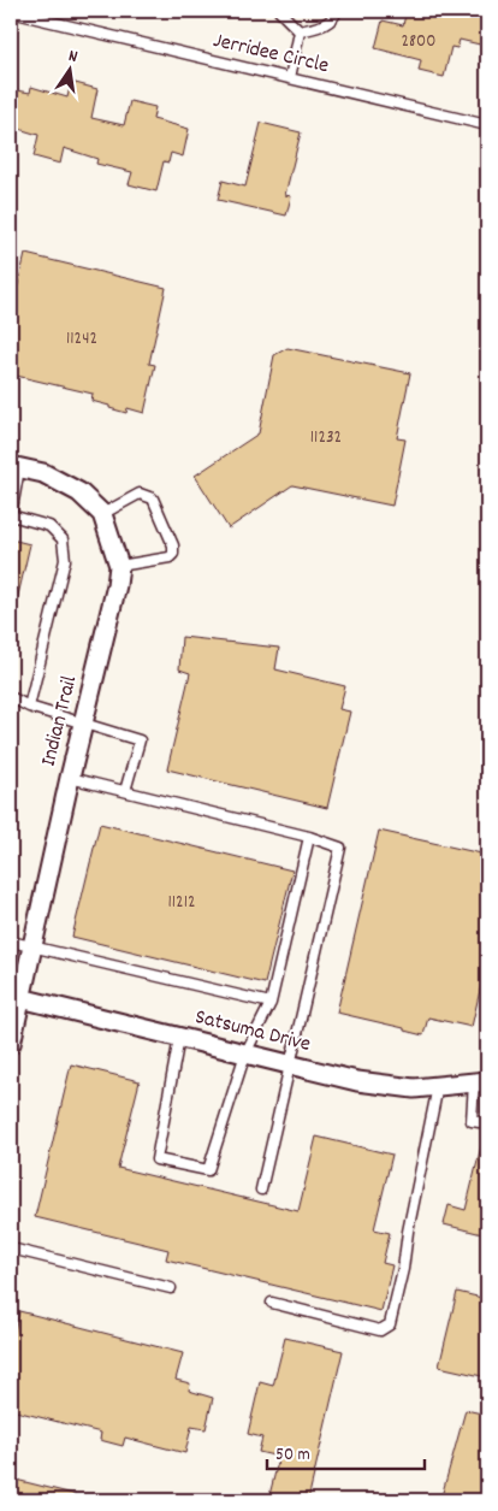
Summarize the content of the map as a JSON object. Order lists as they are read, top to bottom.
{
  "streets": {
    "street": ["Indian Trail", "Satsuma Drive"],
    "lane": ["Jerridee Circle"]
  },
  "crossings": [
    ["Indian Trail", "Satsuma Drive"]
  ],
  "house_numbers": [
    "2800",
    "11242",
    "11232",
    "11212"
  ],
  "scale_bar": "50 m",
  "north": "top"
}
